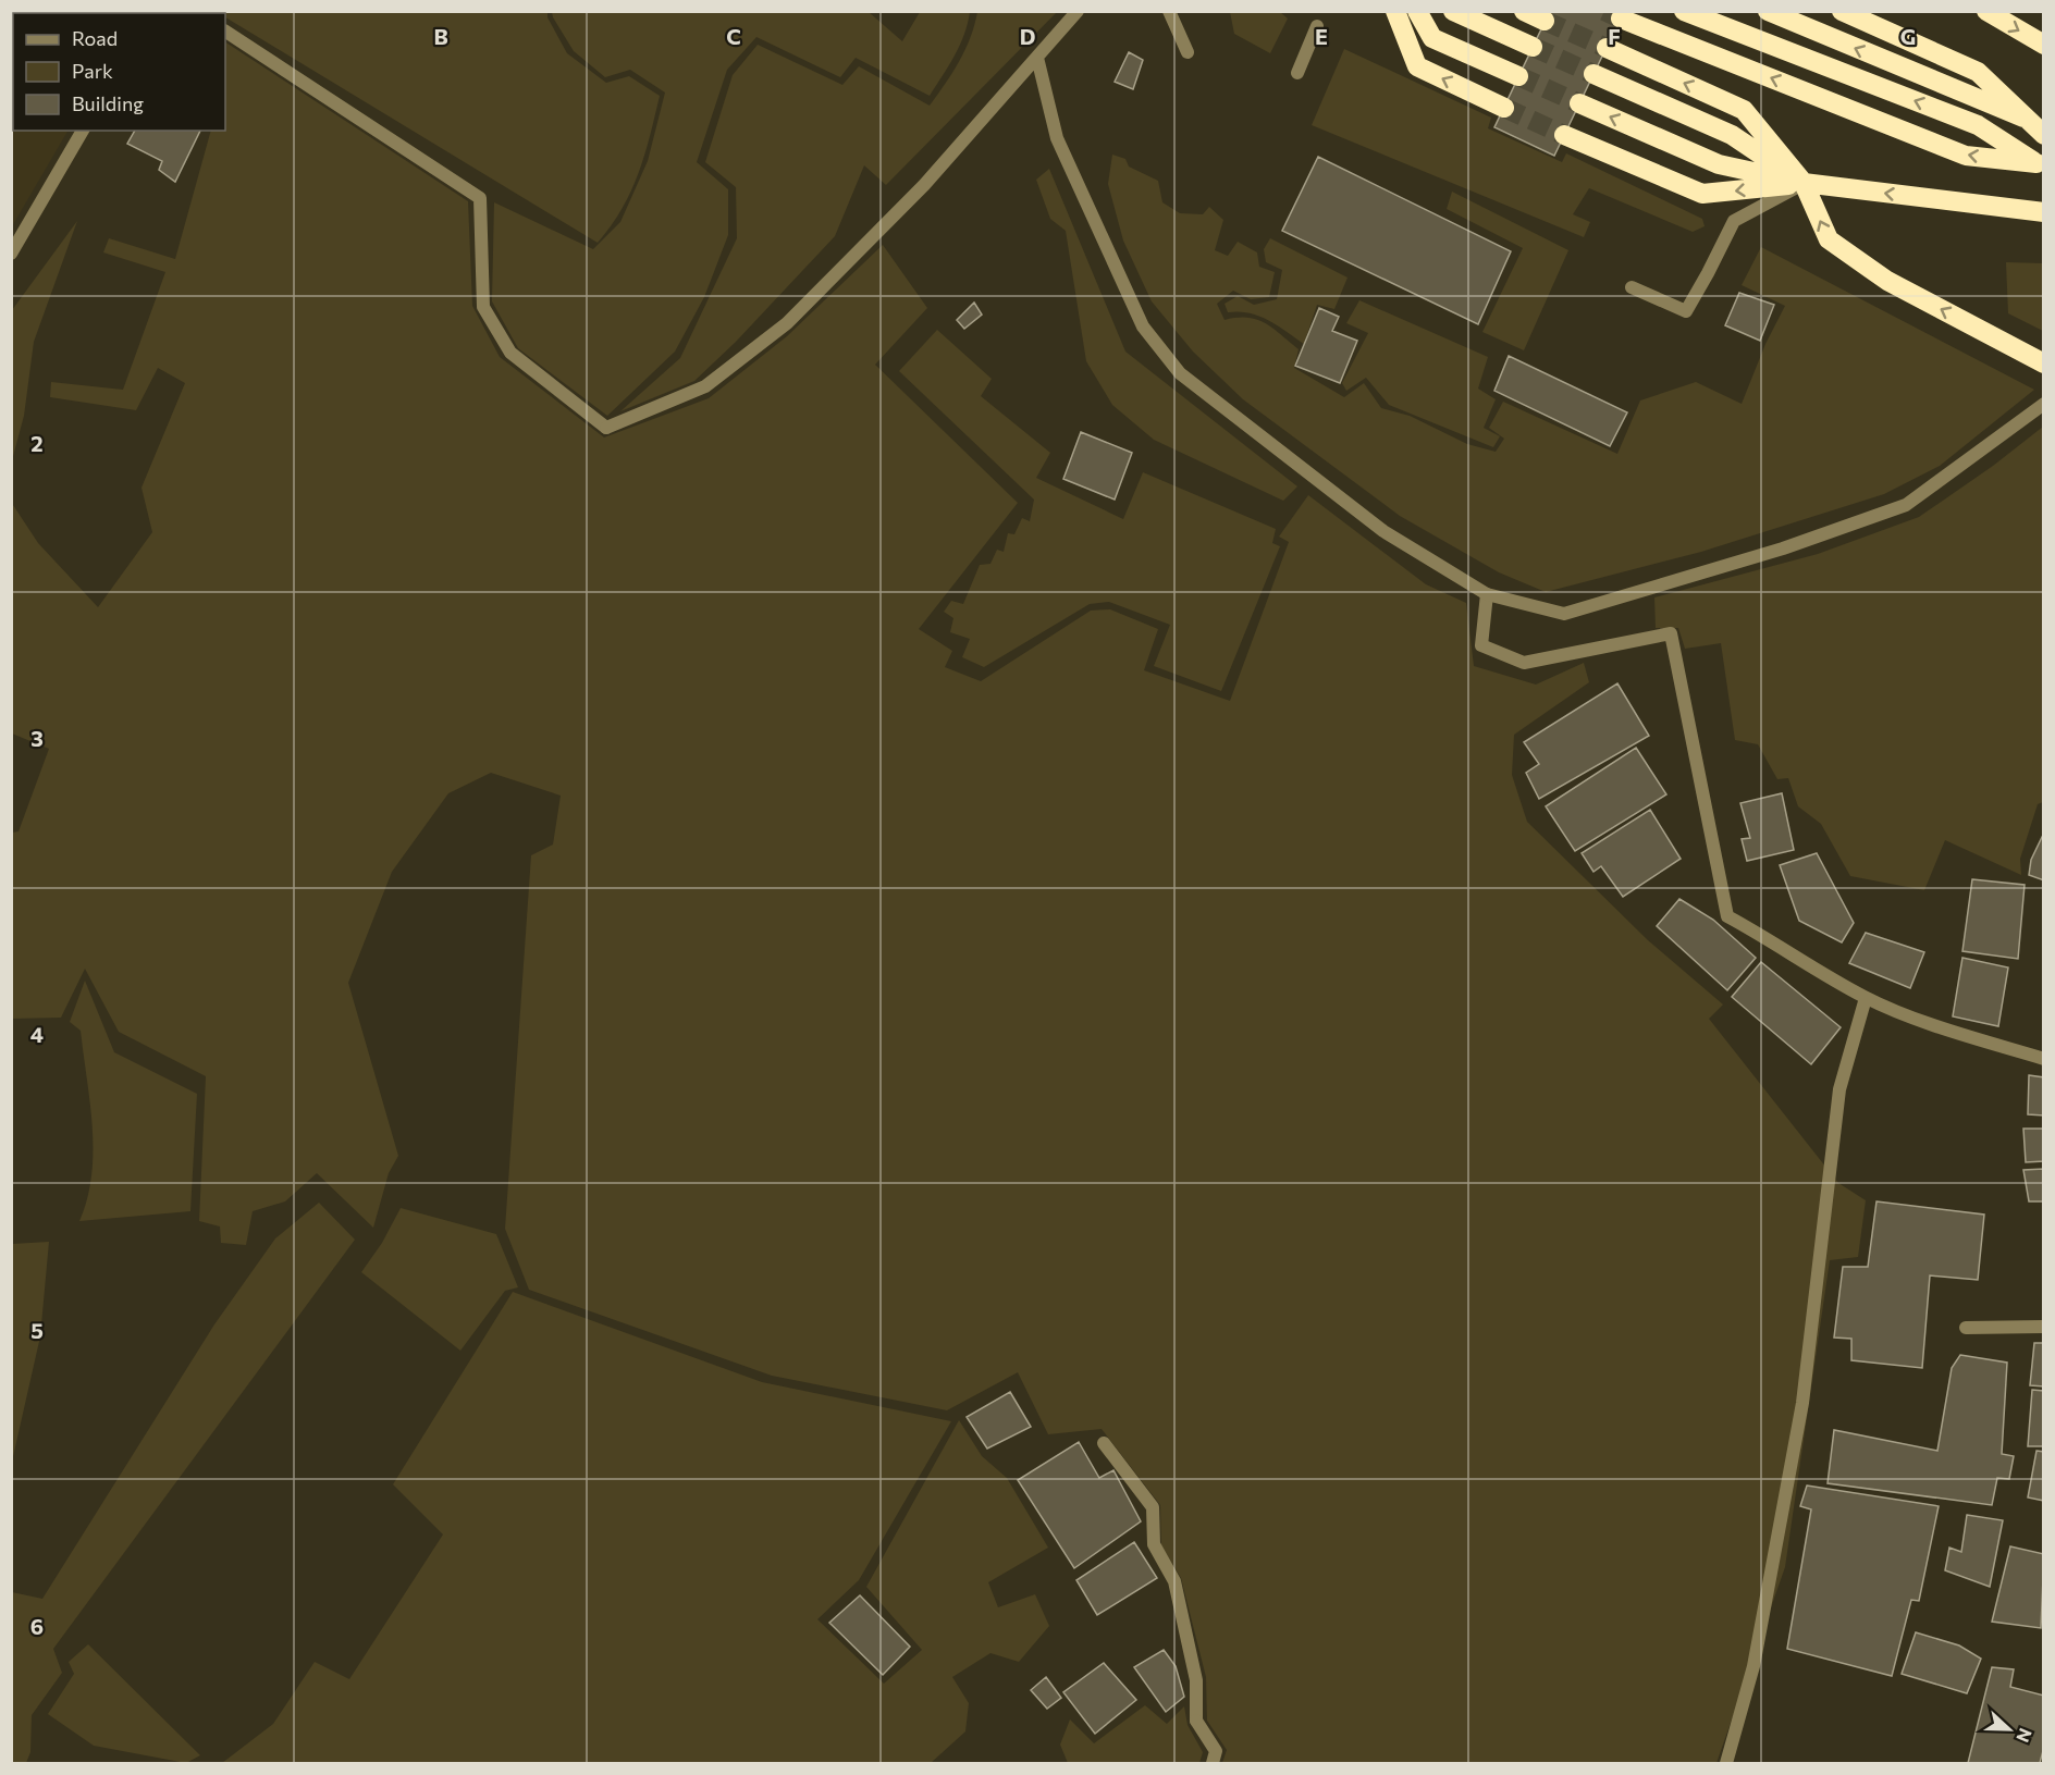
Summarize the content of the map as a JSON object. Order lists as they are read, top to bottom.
{
  "legend": ["Road", "Park", "Building"],
  "north": "right",
  "grid": {
    "columns": [
      "B",
      "C",
      "D",
      "E",
      "F",
      "G"
    ],
    "rows": [
      "2",
      "3",
      "4",
      "5",
      "6"
    ]
  }
}
